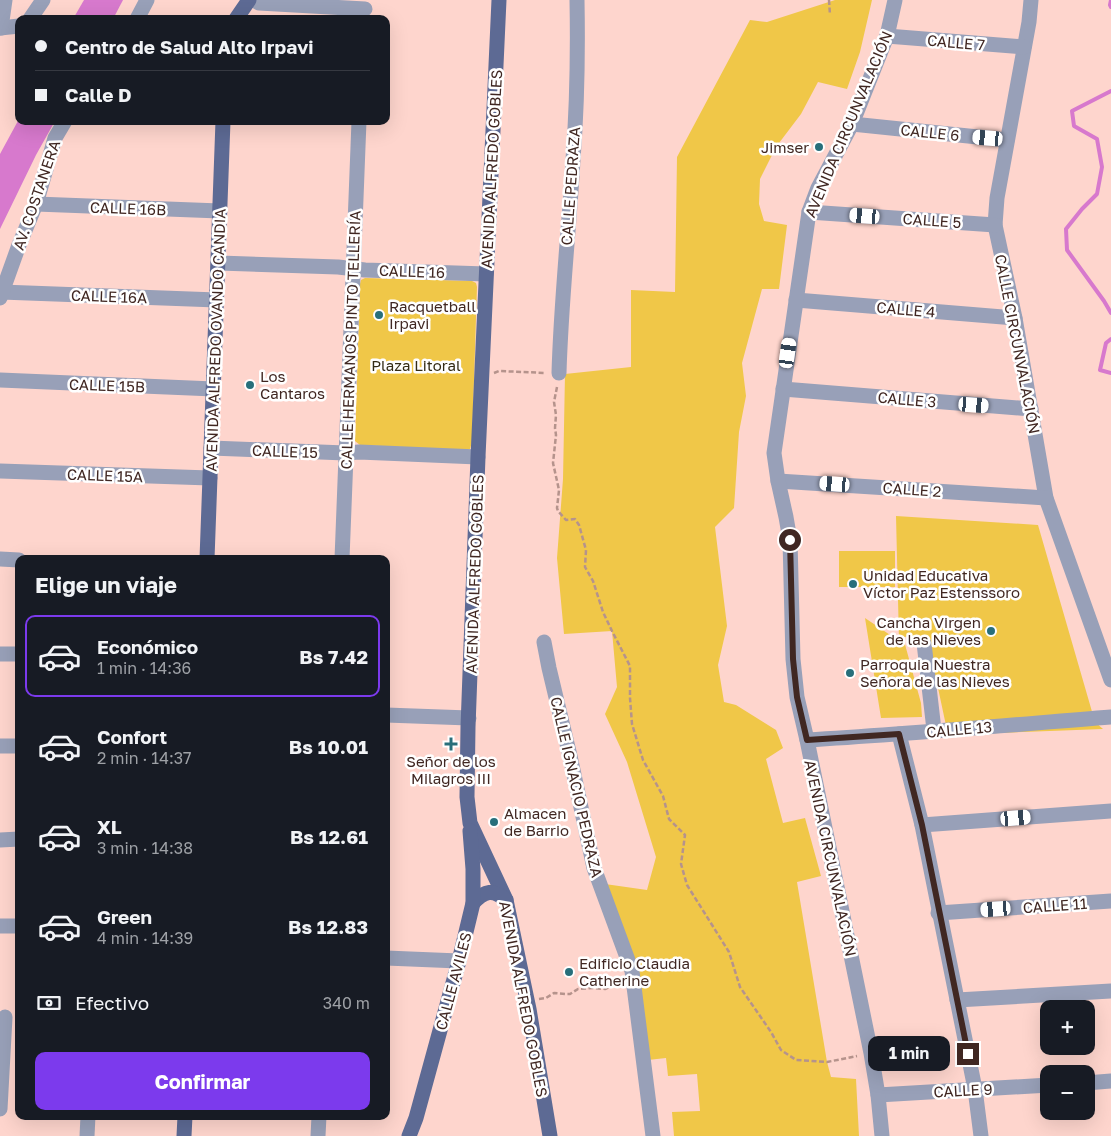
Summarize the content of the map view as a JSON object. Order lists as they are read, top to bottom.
{
  "streets": {
    "main road": ["AVENIDA ALFREDO GOBLES", "AVENIDA ALFREDO OVANDO CANDIA", "CALLE AVILES"],
    "street": [
      "CALLE 7",
      "AVENIDA CIRCUNVALACIÓN",
      "CALLE 6",
      "CALLE PEDRAZA",
      "AV. COSTANERA",
      "CALLE 16B",
      "CALLE 5",
      "CALLE 16",
      "CALLE 16A",
      "CALLE 4",
      "CALLE HERMANOS PINTO TELLERÍA",
      "CALLE CIRCUNVALACIÓN",
      "CALLE 15B",
      "CALLE 3",
      "CALLE 15",
      "CALLE 15A",
      "CALLE 2",
      "CALLE 13",
      "CALLE IGNACIO PEDRAZA",
      "CALLE 11",
      "CALLE 9"
    ]
  },
  "crossings": [
    ["CALLE 7", "AVENIDA CIRCUNVALACIÓN"],
    ["CALLE 7", "CALLE CIRCUNVALACIÓN"],
    ["AVENIDA CIRCUNVALACIÓN", "CALLE 6"],
    ["AVENIDA CIRCUNVALACIÓN", "CALLE 5"],
    ["AVENIDA CIRCUNVALACIÓN", "CALLE 4"],
    ["AVENIDA CIRCUNVALACIÓN", "CALLE 3"],
    ["AVENIDA CIRCUNVALACIÓN", "CALLE 2"],
    ["AVENIDA CIRCUNVALACIÓN", "CALLE 13"],
    ["AVENIDA CIRCUNVALACIÓN", "CALLE 9"],
    ["CALLE 6", "CALLE CIRCUNVALACIÓN"],
    ["AVENIDA ALFREDO GOBLES", "CALLE 16"],
    ["AVENIDA ALFREDO GOBLES", "CALLE 15"],
    ["AVENIDA ALFREDO GOBLES", "CALLE AVILES"],
    ["AV. COSTANERA", "CALLE 16B"],
    ["AV. COSTANERA", "CALLE 16A"],
    ["CALLE 16B", "AVENIDA ALFREDO OVANDO CANDIA"],
    ["CALLE 5", "CALLE CIRCUNVALACIÓN"],
    ["CALLE 16", "AVENIDA ALFREDO OVANDO CANDIA"],
    ["CALLE 16", "CALLE HERMANOS PINTO TELLERÍA"],
    ["CALLE 16A", "AVENIDA ALFREDO OVANDO CANDIA"],
    ["CALLE 4", "CALLE CIRCUNVALACIÓN"],
    ["AVENIDA ALFREDO OVANDO CANDIA", "CALLE 15B"],
    ["AVENIDA ALFREDO OVANDO CANDIA", "CALLE 15"],
    ["AVENIDA ALFREDO OVANDO CANDIA", "CALLE 15A"],
    ["CALLE HERMANOS PINTO TELLERÍA", "CALLE 15"],
    ["CALLE CIRCUNVALACIÓN", "CALLE 3"],
    ["CALLE CIRCUNVALACIÓN", "CALLE 2"]
  ],
  "parks": ["Plaza Litoral"],
  "places": {
    "other": [
      "Jimser",
      "Racquetball Irpavi",
      "Los Cantaros",
      "Unidad Educativa Víctor Paz Estenssoro",
      "Cancha Virgen de las Nieves",
      "Parroquia Nuestra Señora de las Nieves",
      "Almacen de Barrio",
      "Edificio Claudia Catherine"
    ],
    "health": ["Señor de los Milagros III"]
  },
  "page": {
    "banner": ["Centro de Salud Alto Irpavi", "Calle D"],
    "heading": "Elige un viaje",
    "list": [
      {
        "name": "Económico",
        "note": "1 min · 14:36",
        "value": "Bs 7.42"
      },
      {
        "name": "Confort",
        "note": "2 min · 14:37",
        "value": "Bs 10.01"
      },
      {
        "name": "XL",
        "note": "3 min · 14:38",
        "value": "Bs 12.61"
      },
      {
        "name": "Green",
        "note": "4 min · 14:39",
        "value": "Bs 12.83"
      }
    ],
    "pay": ["Efectivo", "340 m"],
    "map_buttons": ["+", "−"],
    "bubble": "1 min",
    "buttons": "Confirmar"
  }
}
